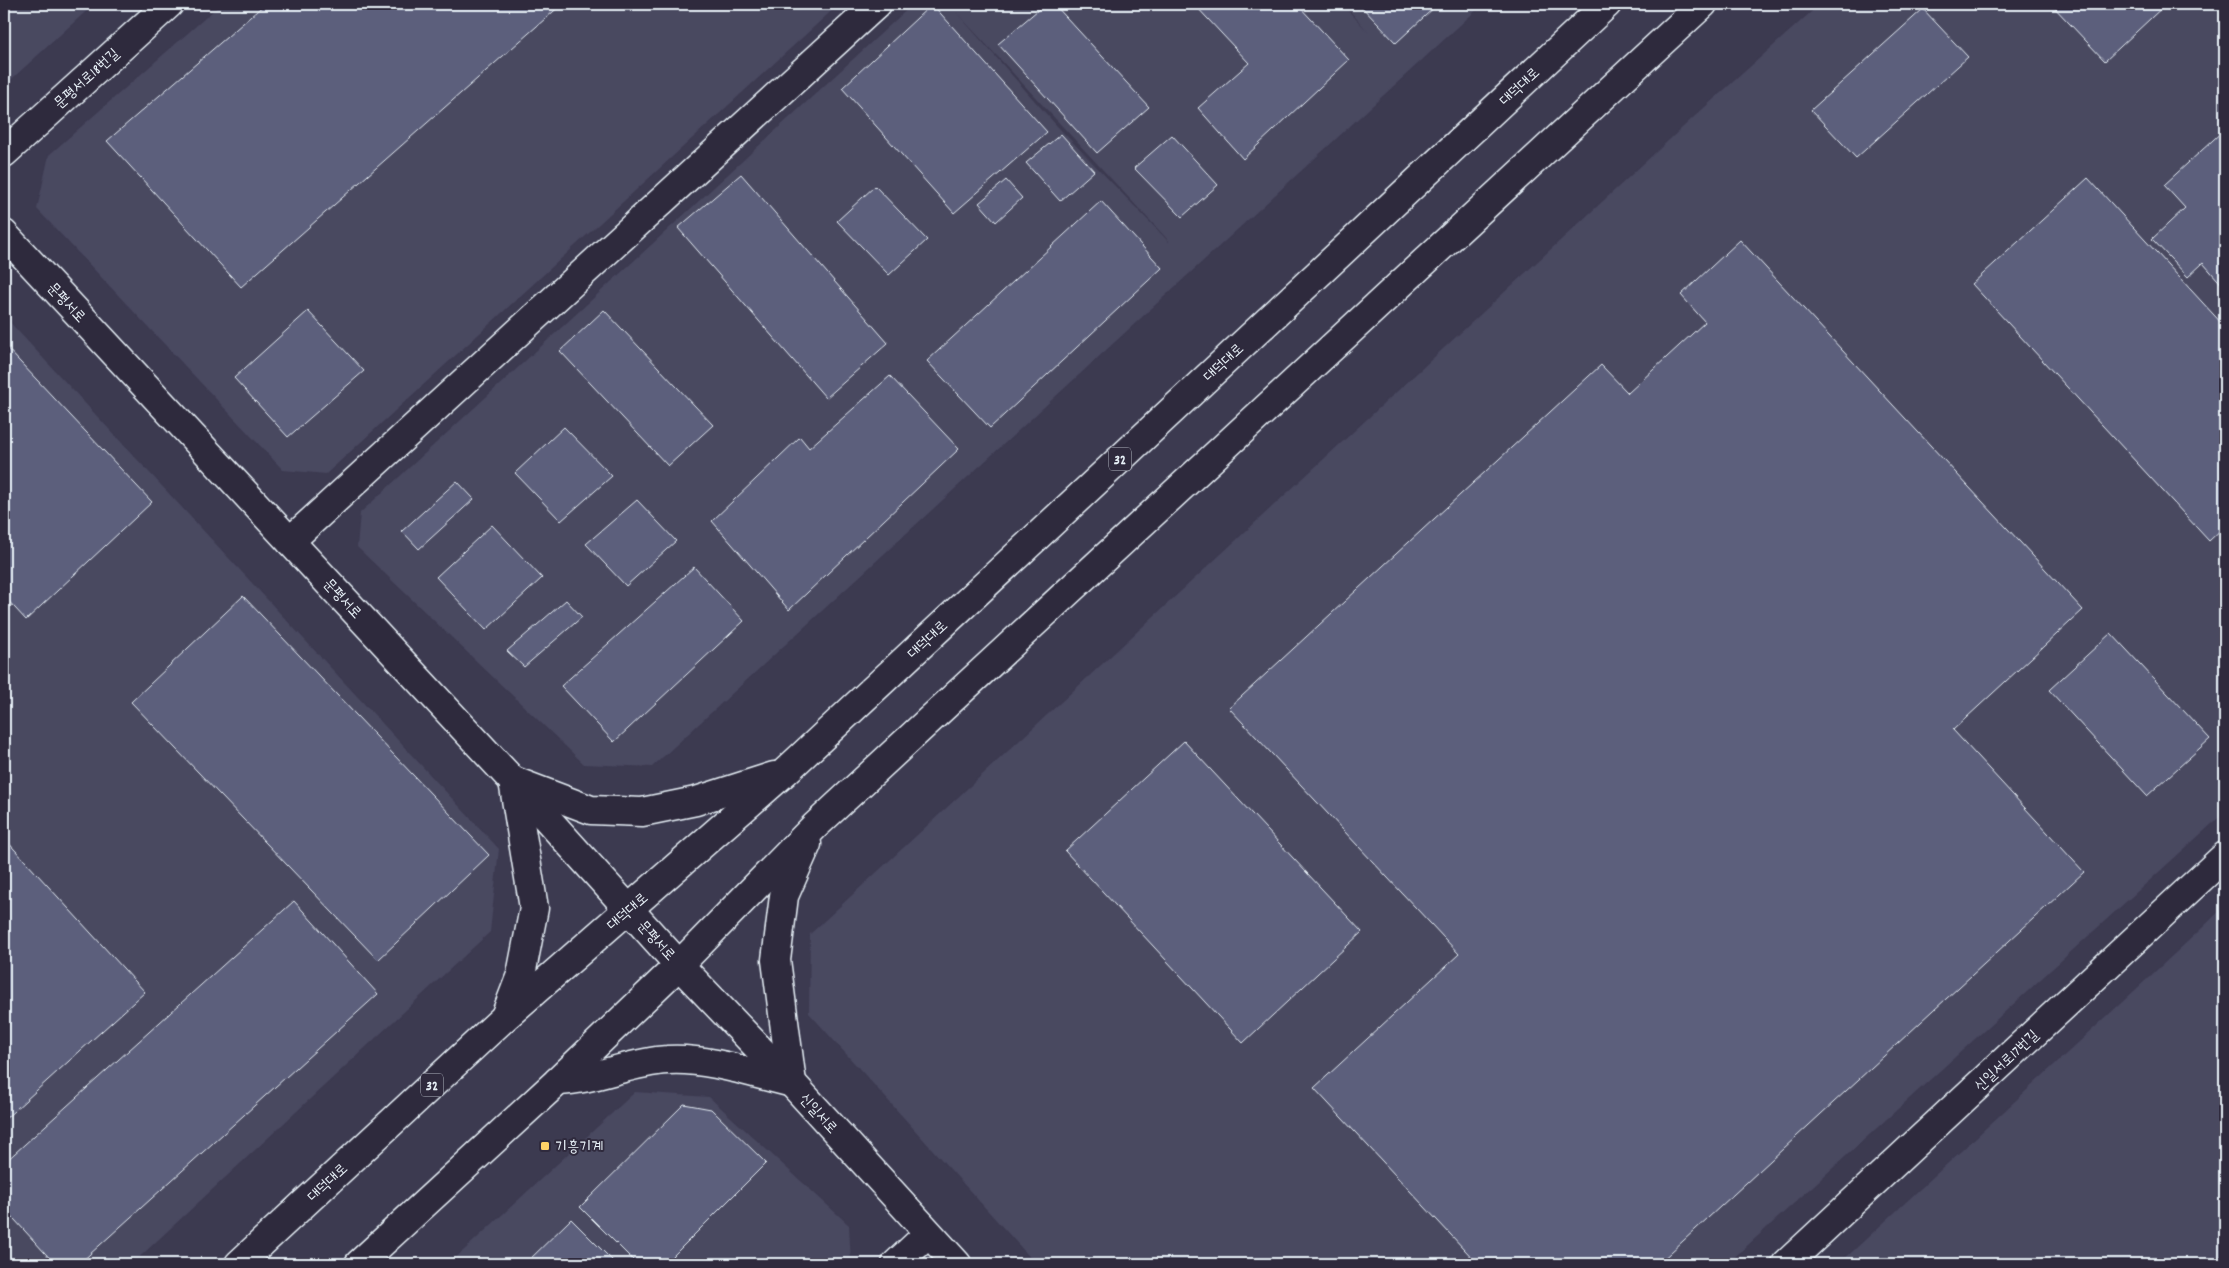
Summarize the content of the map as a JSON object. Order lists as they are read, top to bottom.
{
  "streets": {
    "main road": [
      "문평서로18번길",
      "대덕대로",
      "문평서로",
      "32",
      "신일서로17번길",
      "신일서로"
    ]
  },
  "crossings": [
    ["대덕대로", "문평서로"],
    ["문평서로", "신일서로"]
  ],
  "places": {
    "transit": ["기흥기계"]
  }
}
